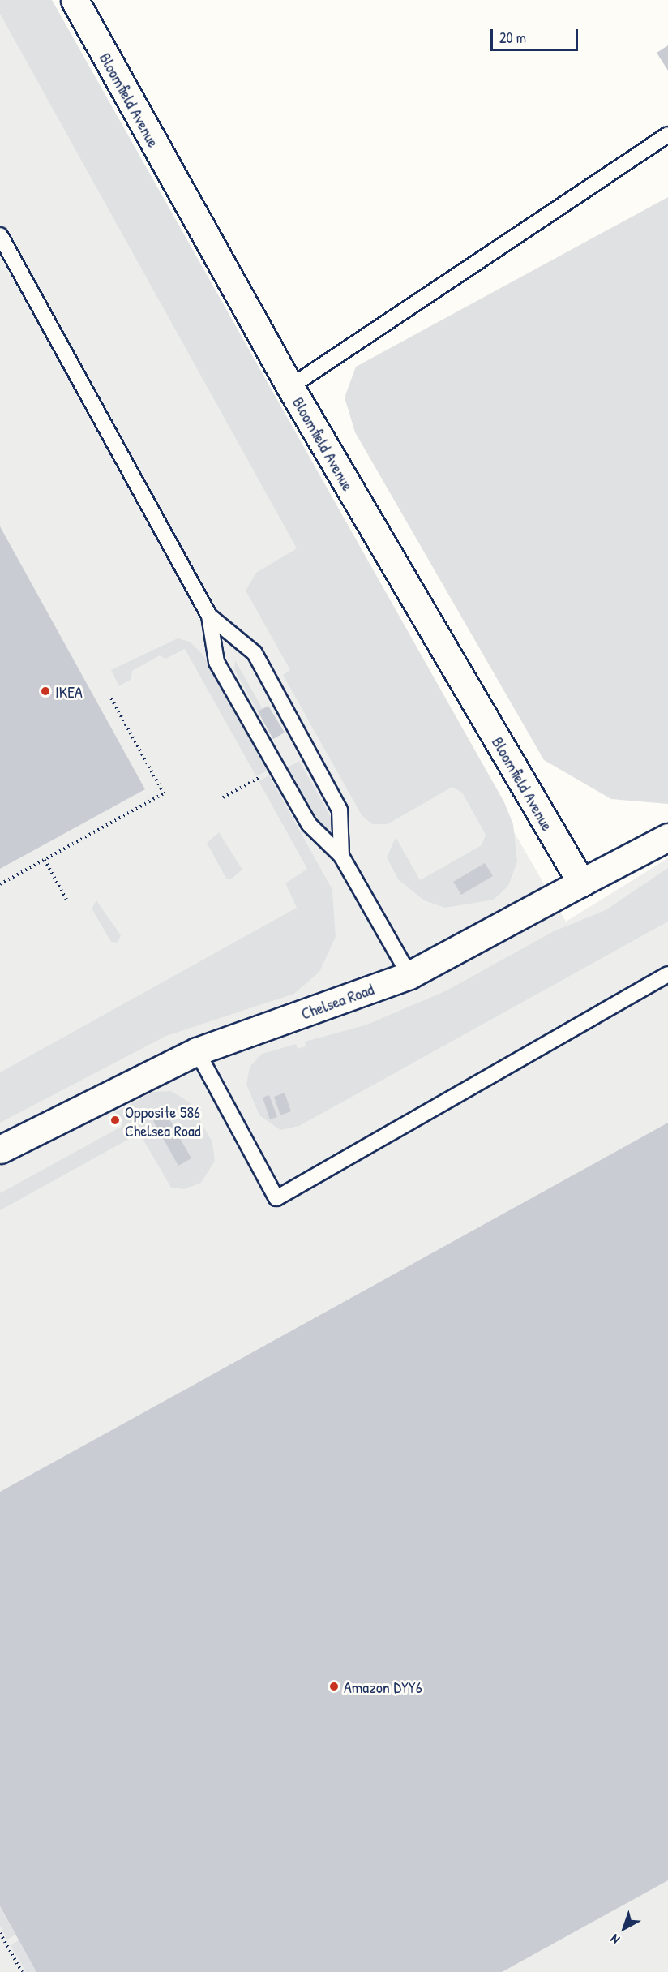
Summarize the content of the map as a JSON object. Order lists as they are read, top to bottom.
{
  "streets": {
    "street": ["Bloomfield Avenue", "Chelsea Road"]
  },
  "crossings": [
    ["Bloomfield Avenue", "Chelsea Road"]
  ],
  "places": ["IKEA", "Opposite 586 Chelsea Road", "Amazon DYY6"],
  "scale_bar": "20 m",
  "north": "bottom left"
}
